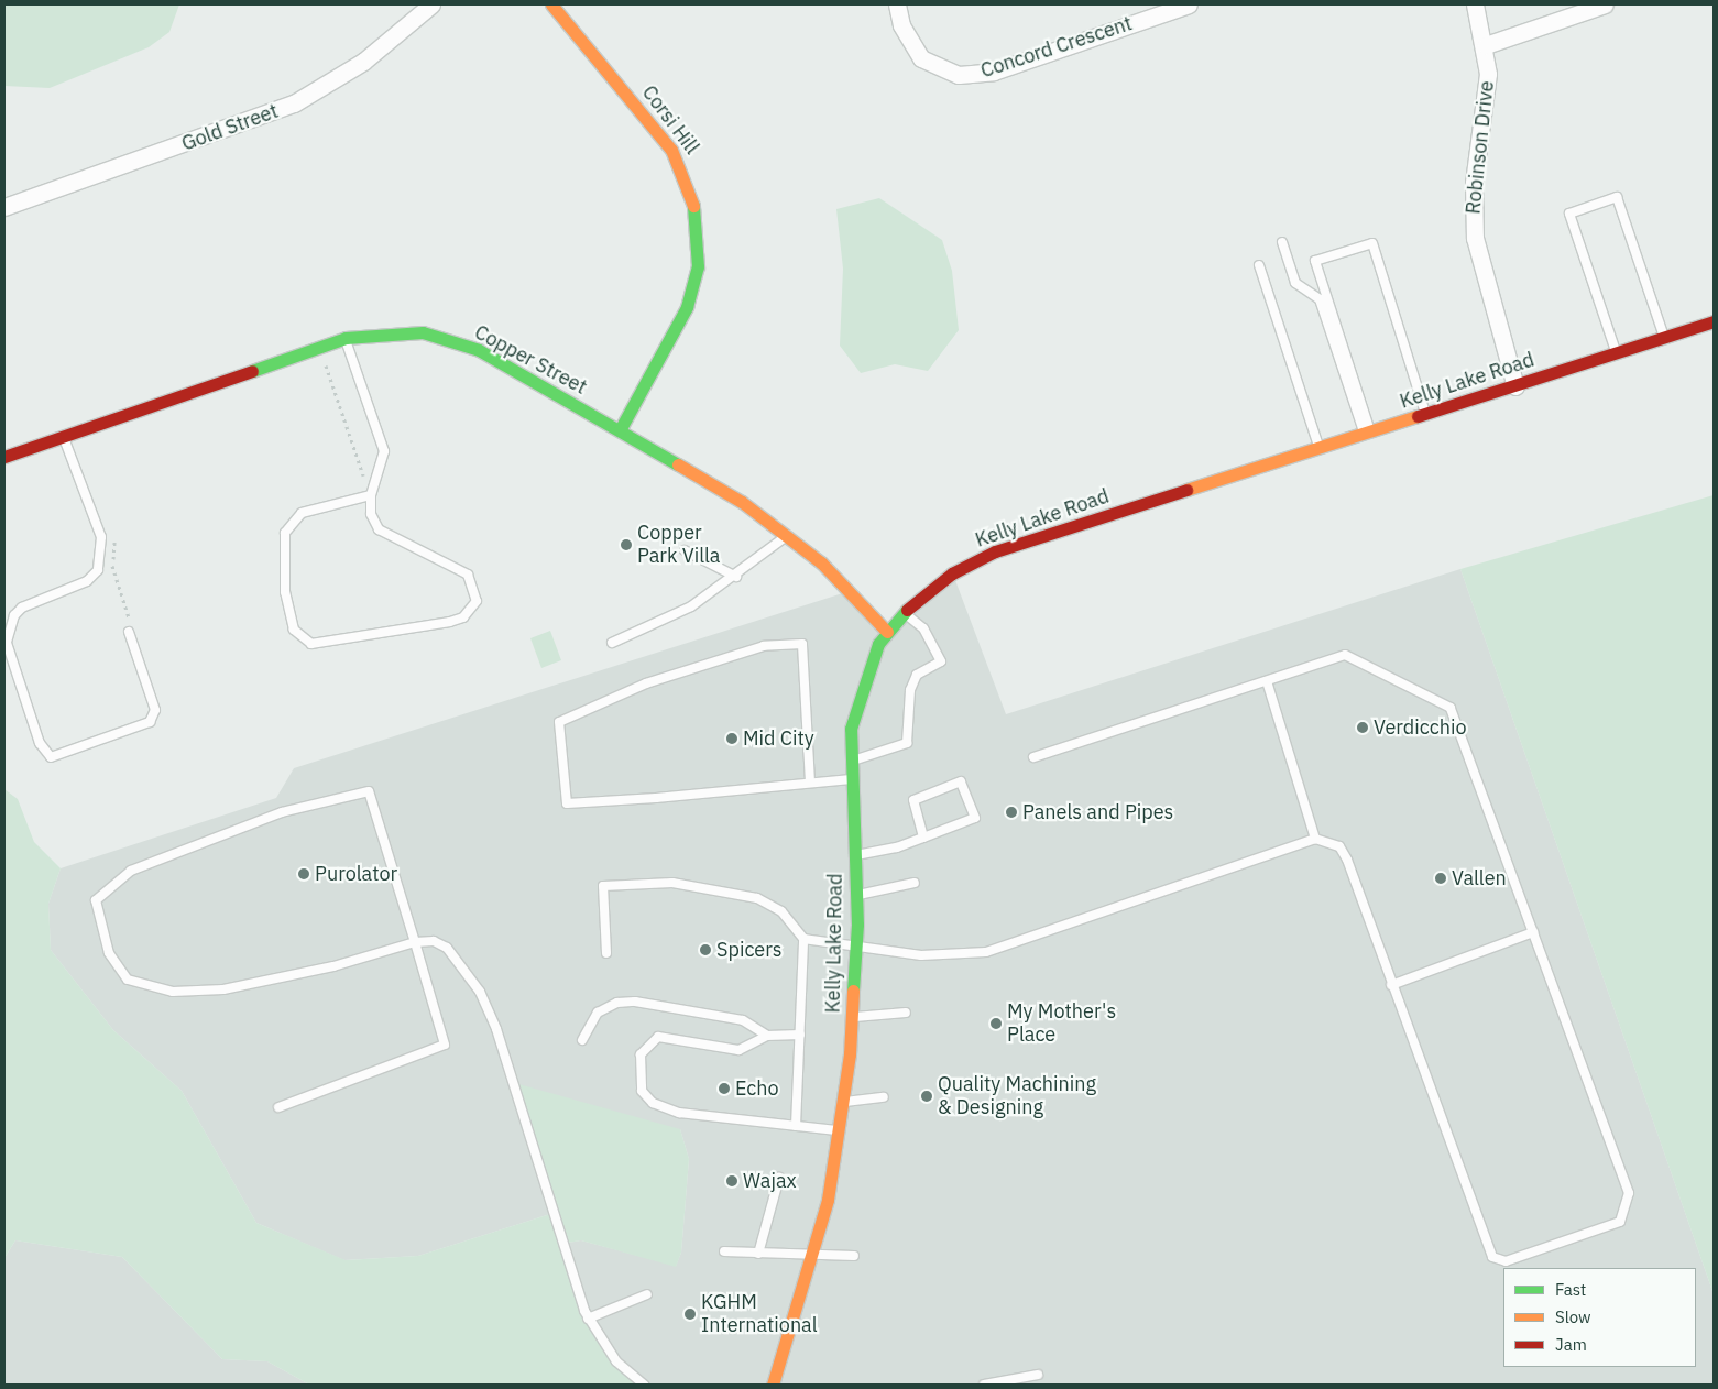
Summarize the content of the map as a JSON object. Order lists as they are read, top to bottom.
{
  "streets": {
    "street": [
      "Concord Crescent",
      "Corsi Hill",
      "Gold Street",
      "Robinson Drive",
      "Copper Street",
      "Kelly Lake Road"
    ]
  },
  "crossings": [
    ["Corsi Hill", "Copper Street"],
    ["Robinson Drive", "Kelly Lake Road"],
    ["Copper Street", "Kelly Lake Road"]
  ],
  "places": [
    "Copper Park Villa",
    "Verdicchio",
    "Mid City",
    "Panels and Pipes",
    "Purolator",
    "Vallen",
    "Spicers",
    "My Mother's Place",
    "Echo",
    "Quality Machining & Designing",
    "Wajax",
    "KGHM International"
  ],
  "legend": ["Fast", "Slow", "Jam"]
}
